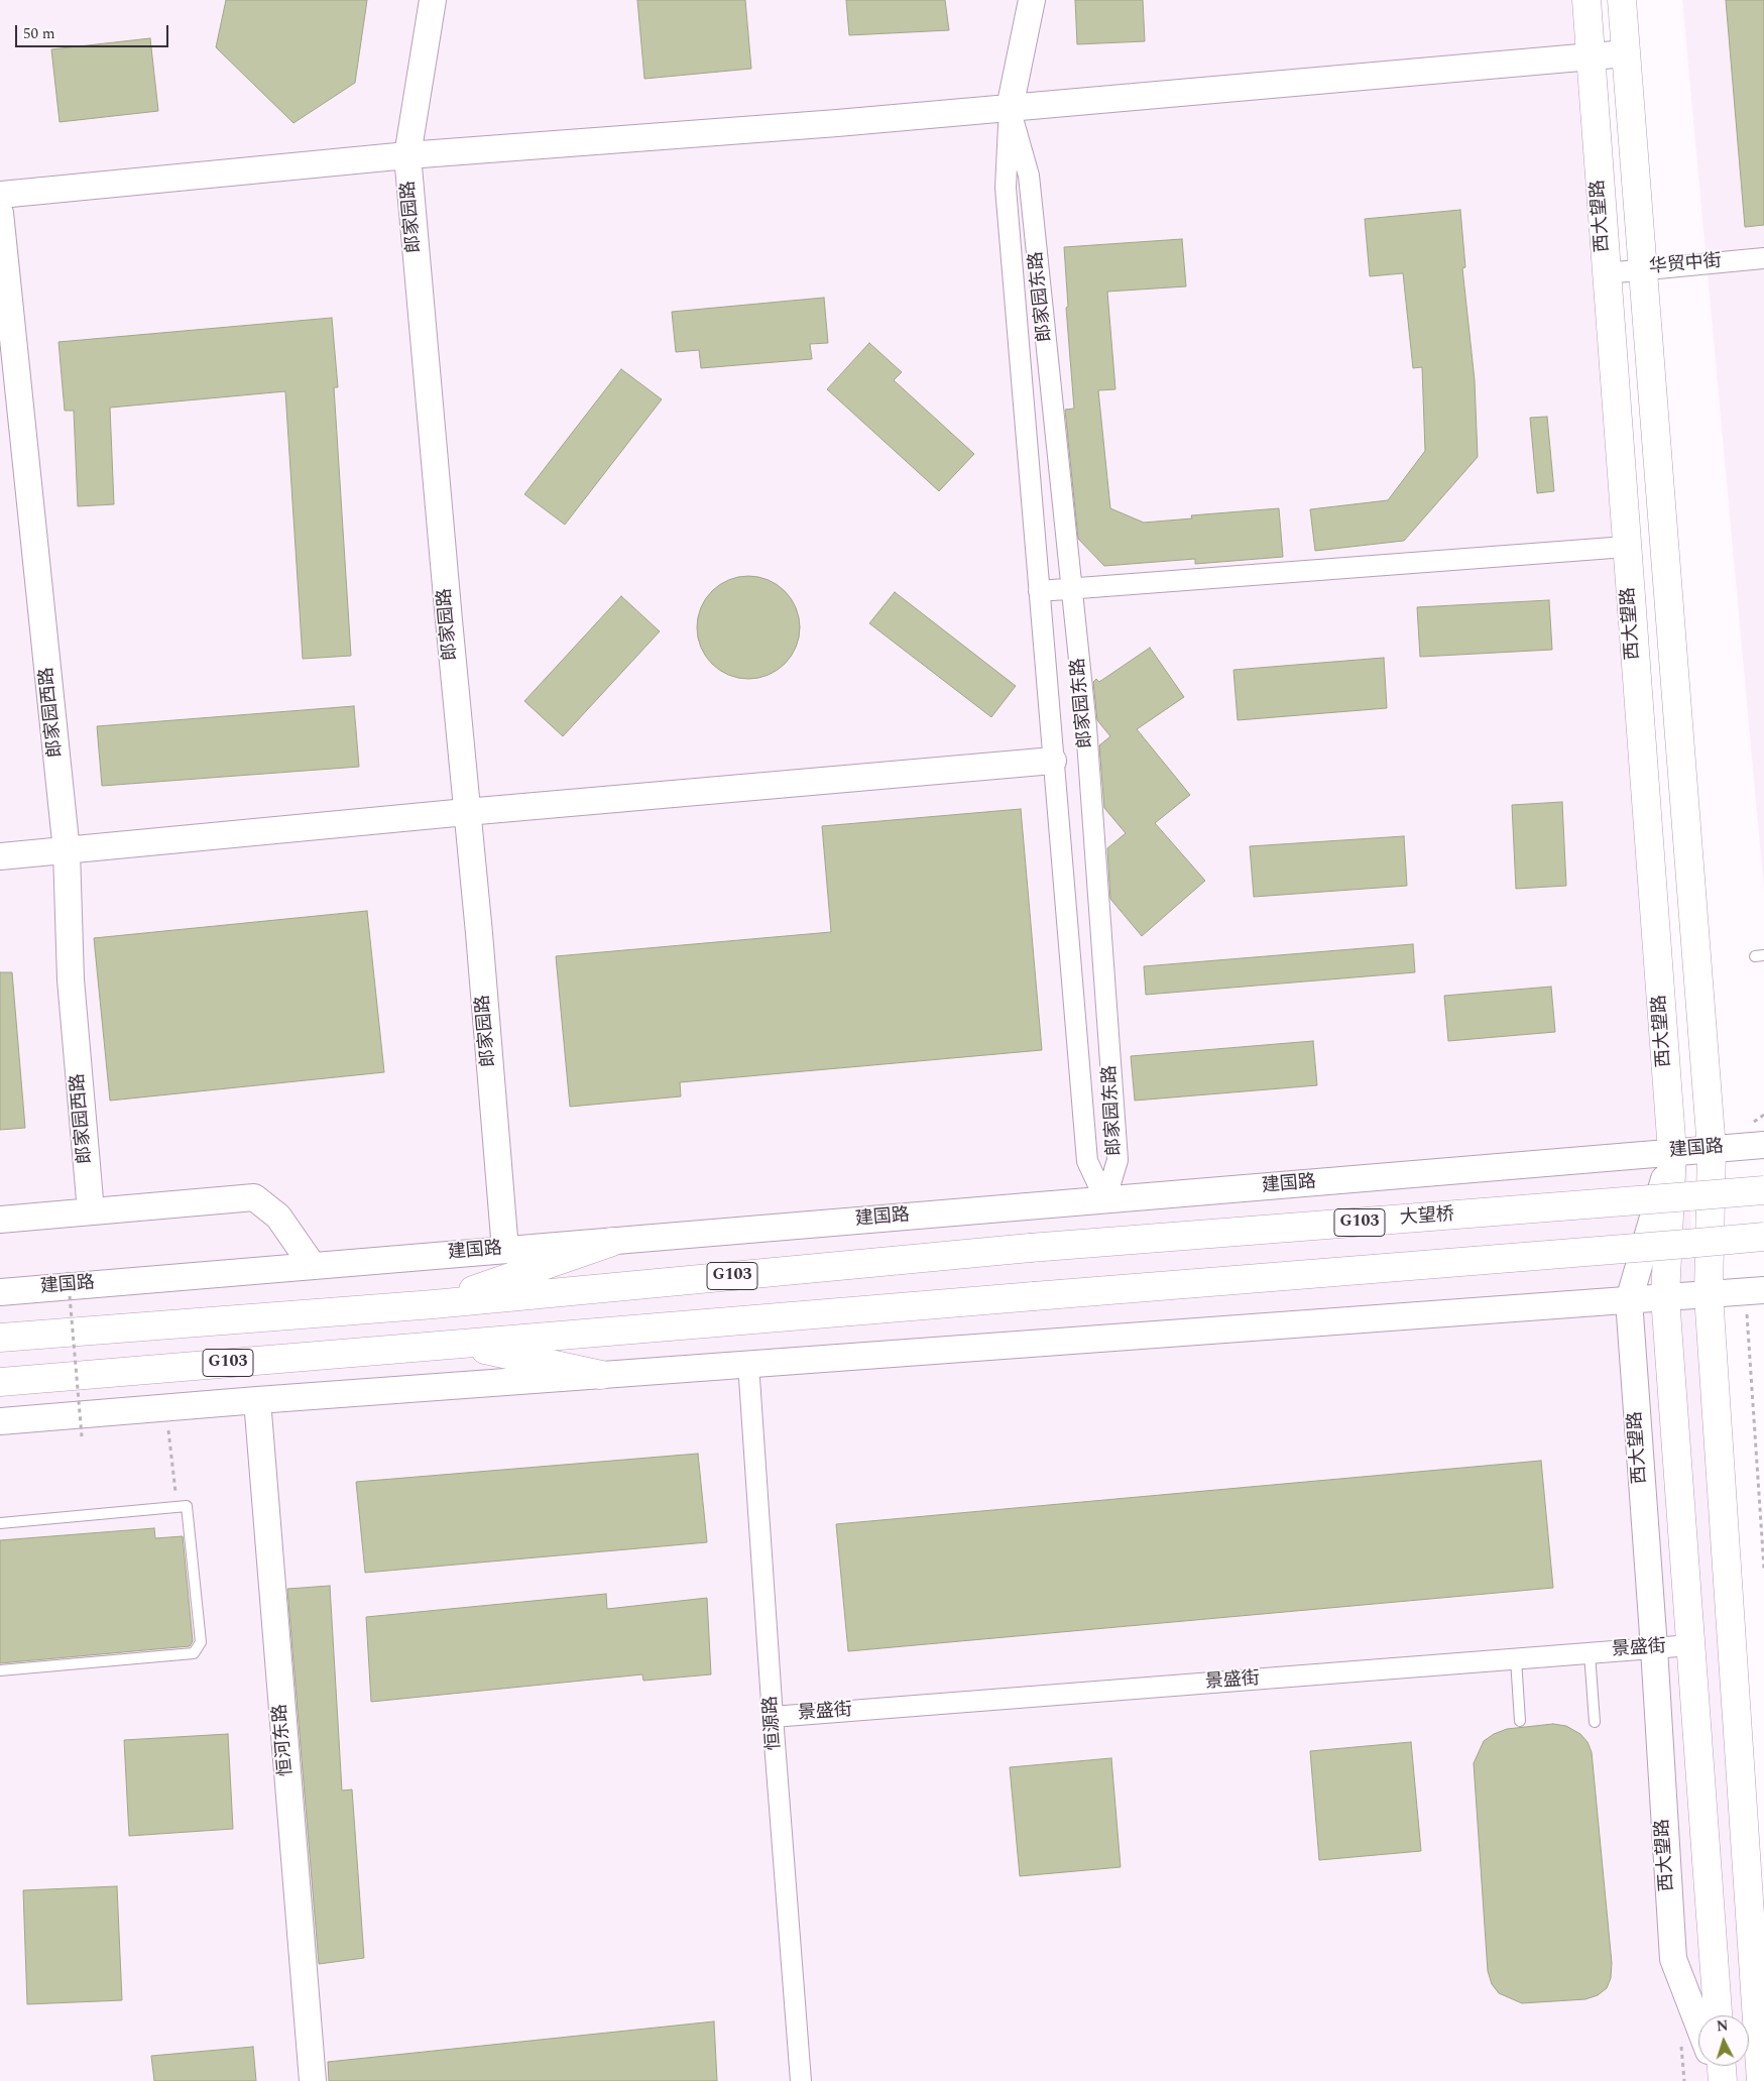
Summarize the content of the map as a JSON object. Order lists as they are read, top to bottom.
{
  "streets": {
    "main road": ["西大望路", "大望桥", "G103"],
    "street": [
      "郎家园路",
      "华贸中街",
      "郎家园东路",
      "郎家园西路",
      "建国路",
      "景盛街",
      "恒源路",
      "恒河东路"
    ]
  },
  "crossings": [
    ["西大望路", "华贸中街"],
    ["西大望路", "建国路"],
    ["西大望路", "景盛街"],
    ["郎家园路", "建国路"],
    ["郎家园东路", "建国路"],
    ["大望桥", "G103"],
    ["景盛街", "恒源路"]
  ],
  "scale_bar": "50 m",
  "north": "top"
}
